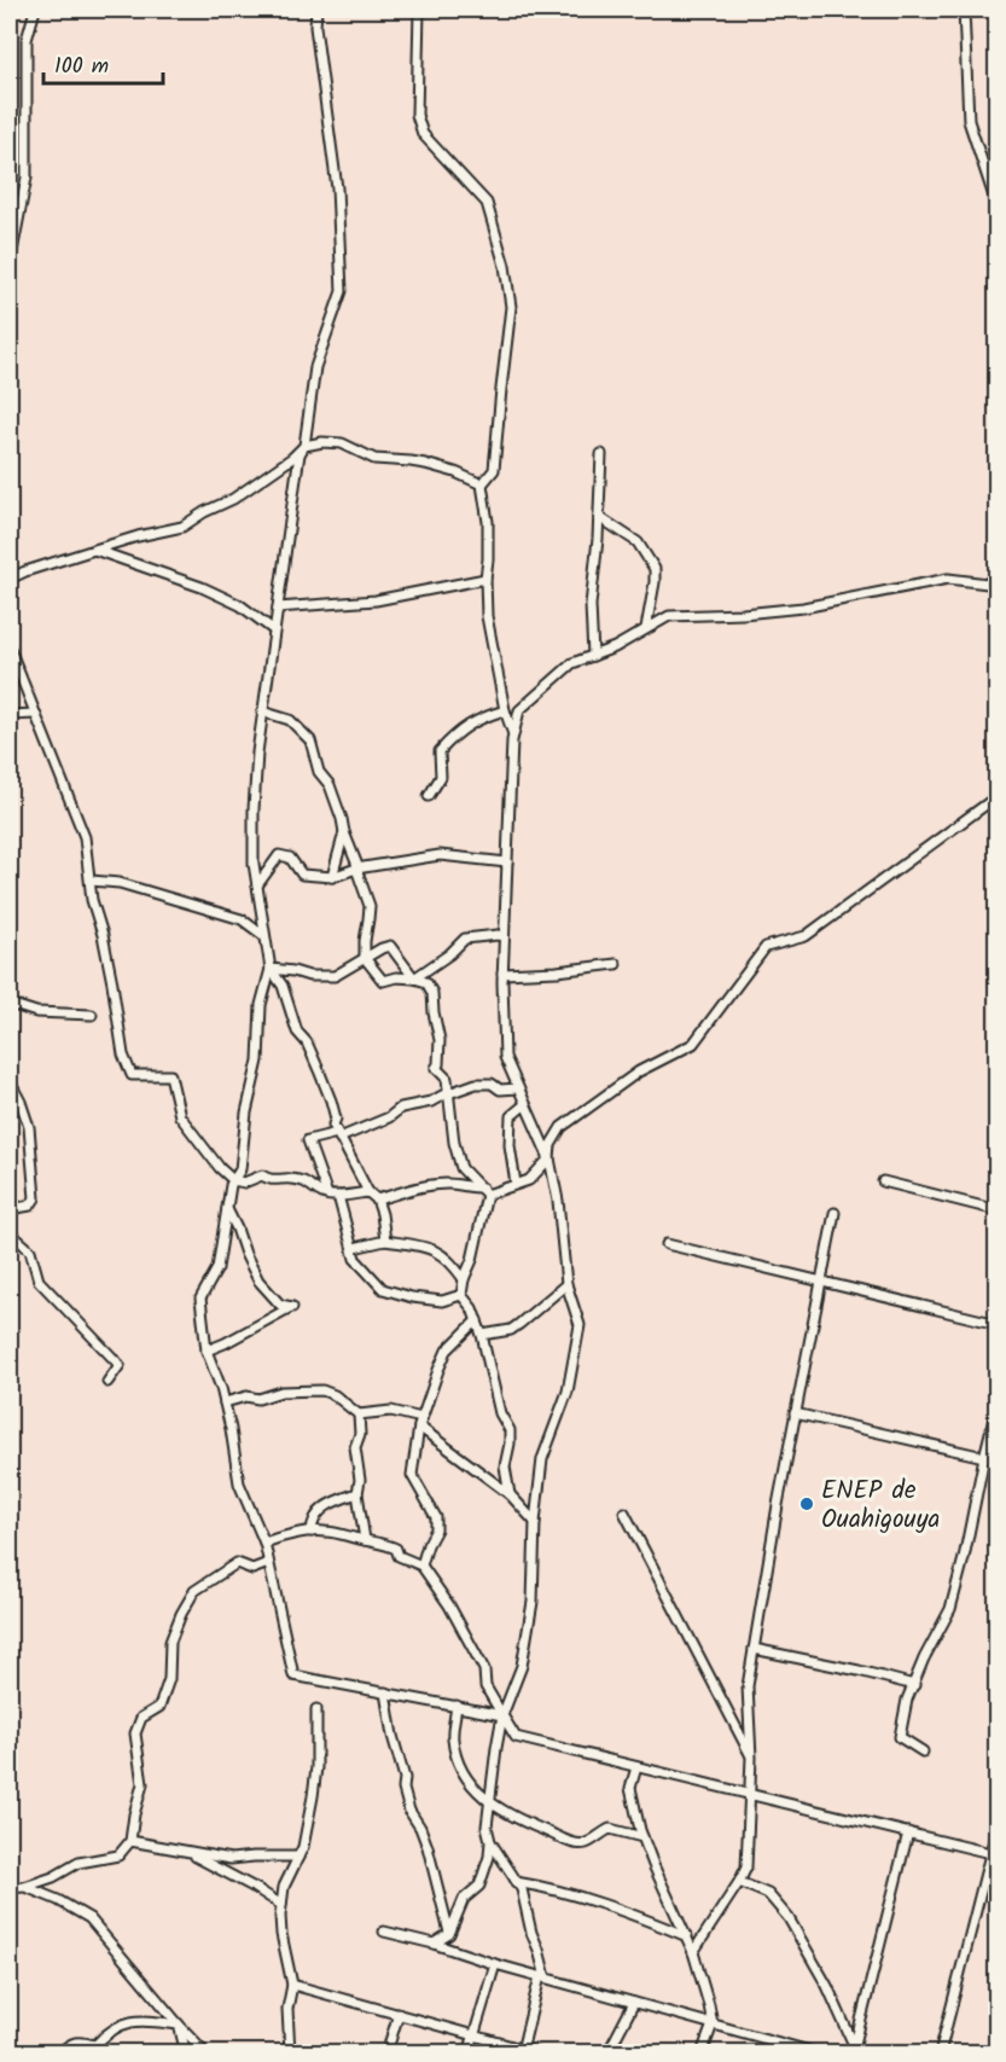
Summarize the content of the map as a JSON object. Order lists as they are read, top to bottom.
{
  "places": ["ENEP de Ouahigouya"],
  "scale_bar": "100 m"
}
